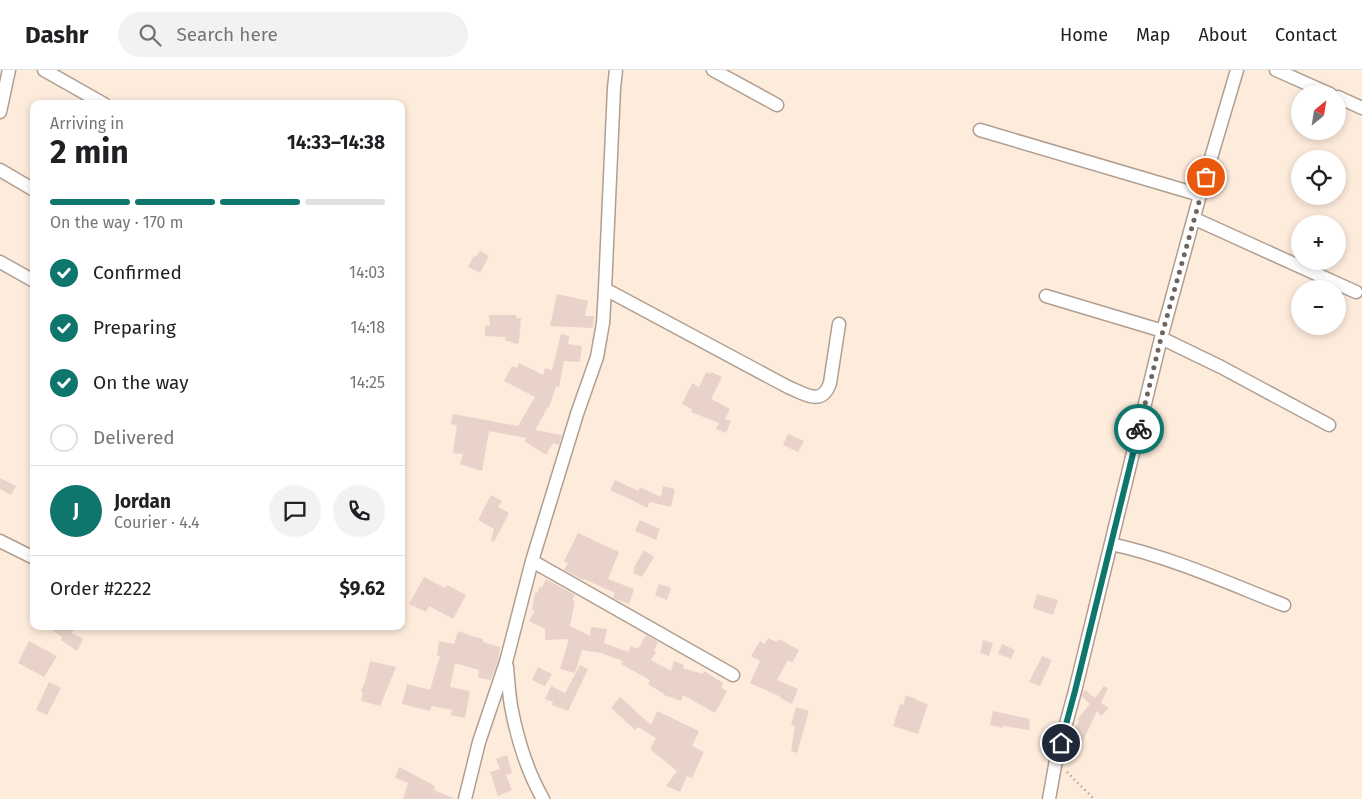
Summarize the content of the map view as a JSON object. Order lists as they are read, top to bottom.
{
  "north": "top right",
  "page": {
    "header": "Dashr",
    "search": "Search here",
    "nav": [
      "Home",
      "Map",
      "About",
      "Contact"
    ],
    "map_buttons": ["+", "−"],
    "heading": ["2 min", "Arriving in", "14:33–14:38"],
    "panel": [
      "Jordan",
      "Courier · 4.4",
      "Order #2222",
      "$9.62"
    ],
    "bar": "On the way · 170 m",
    "list": [
      ["Confirmed", "14:03"],
      ["Preparing", "14:18"],
      ["On the way", "14:25"],
      "Delivered"
    ],
    "round": "J"
  }
}
